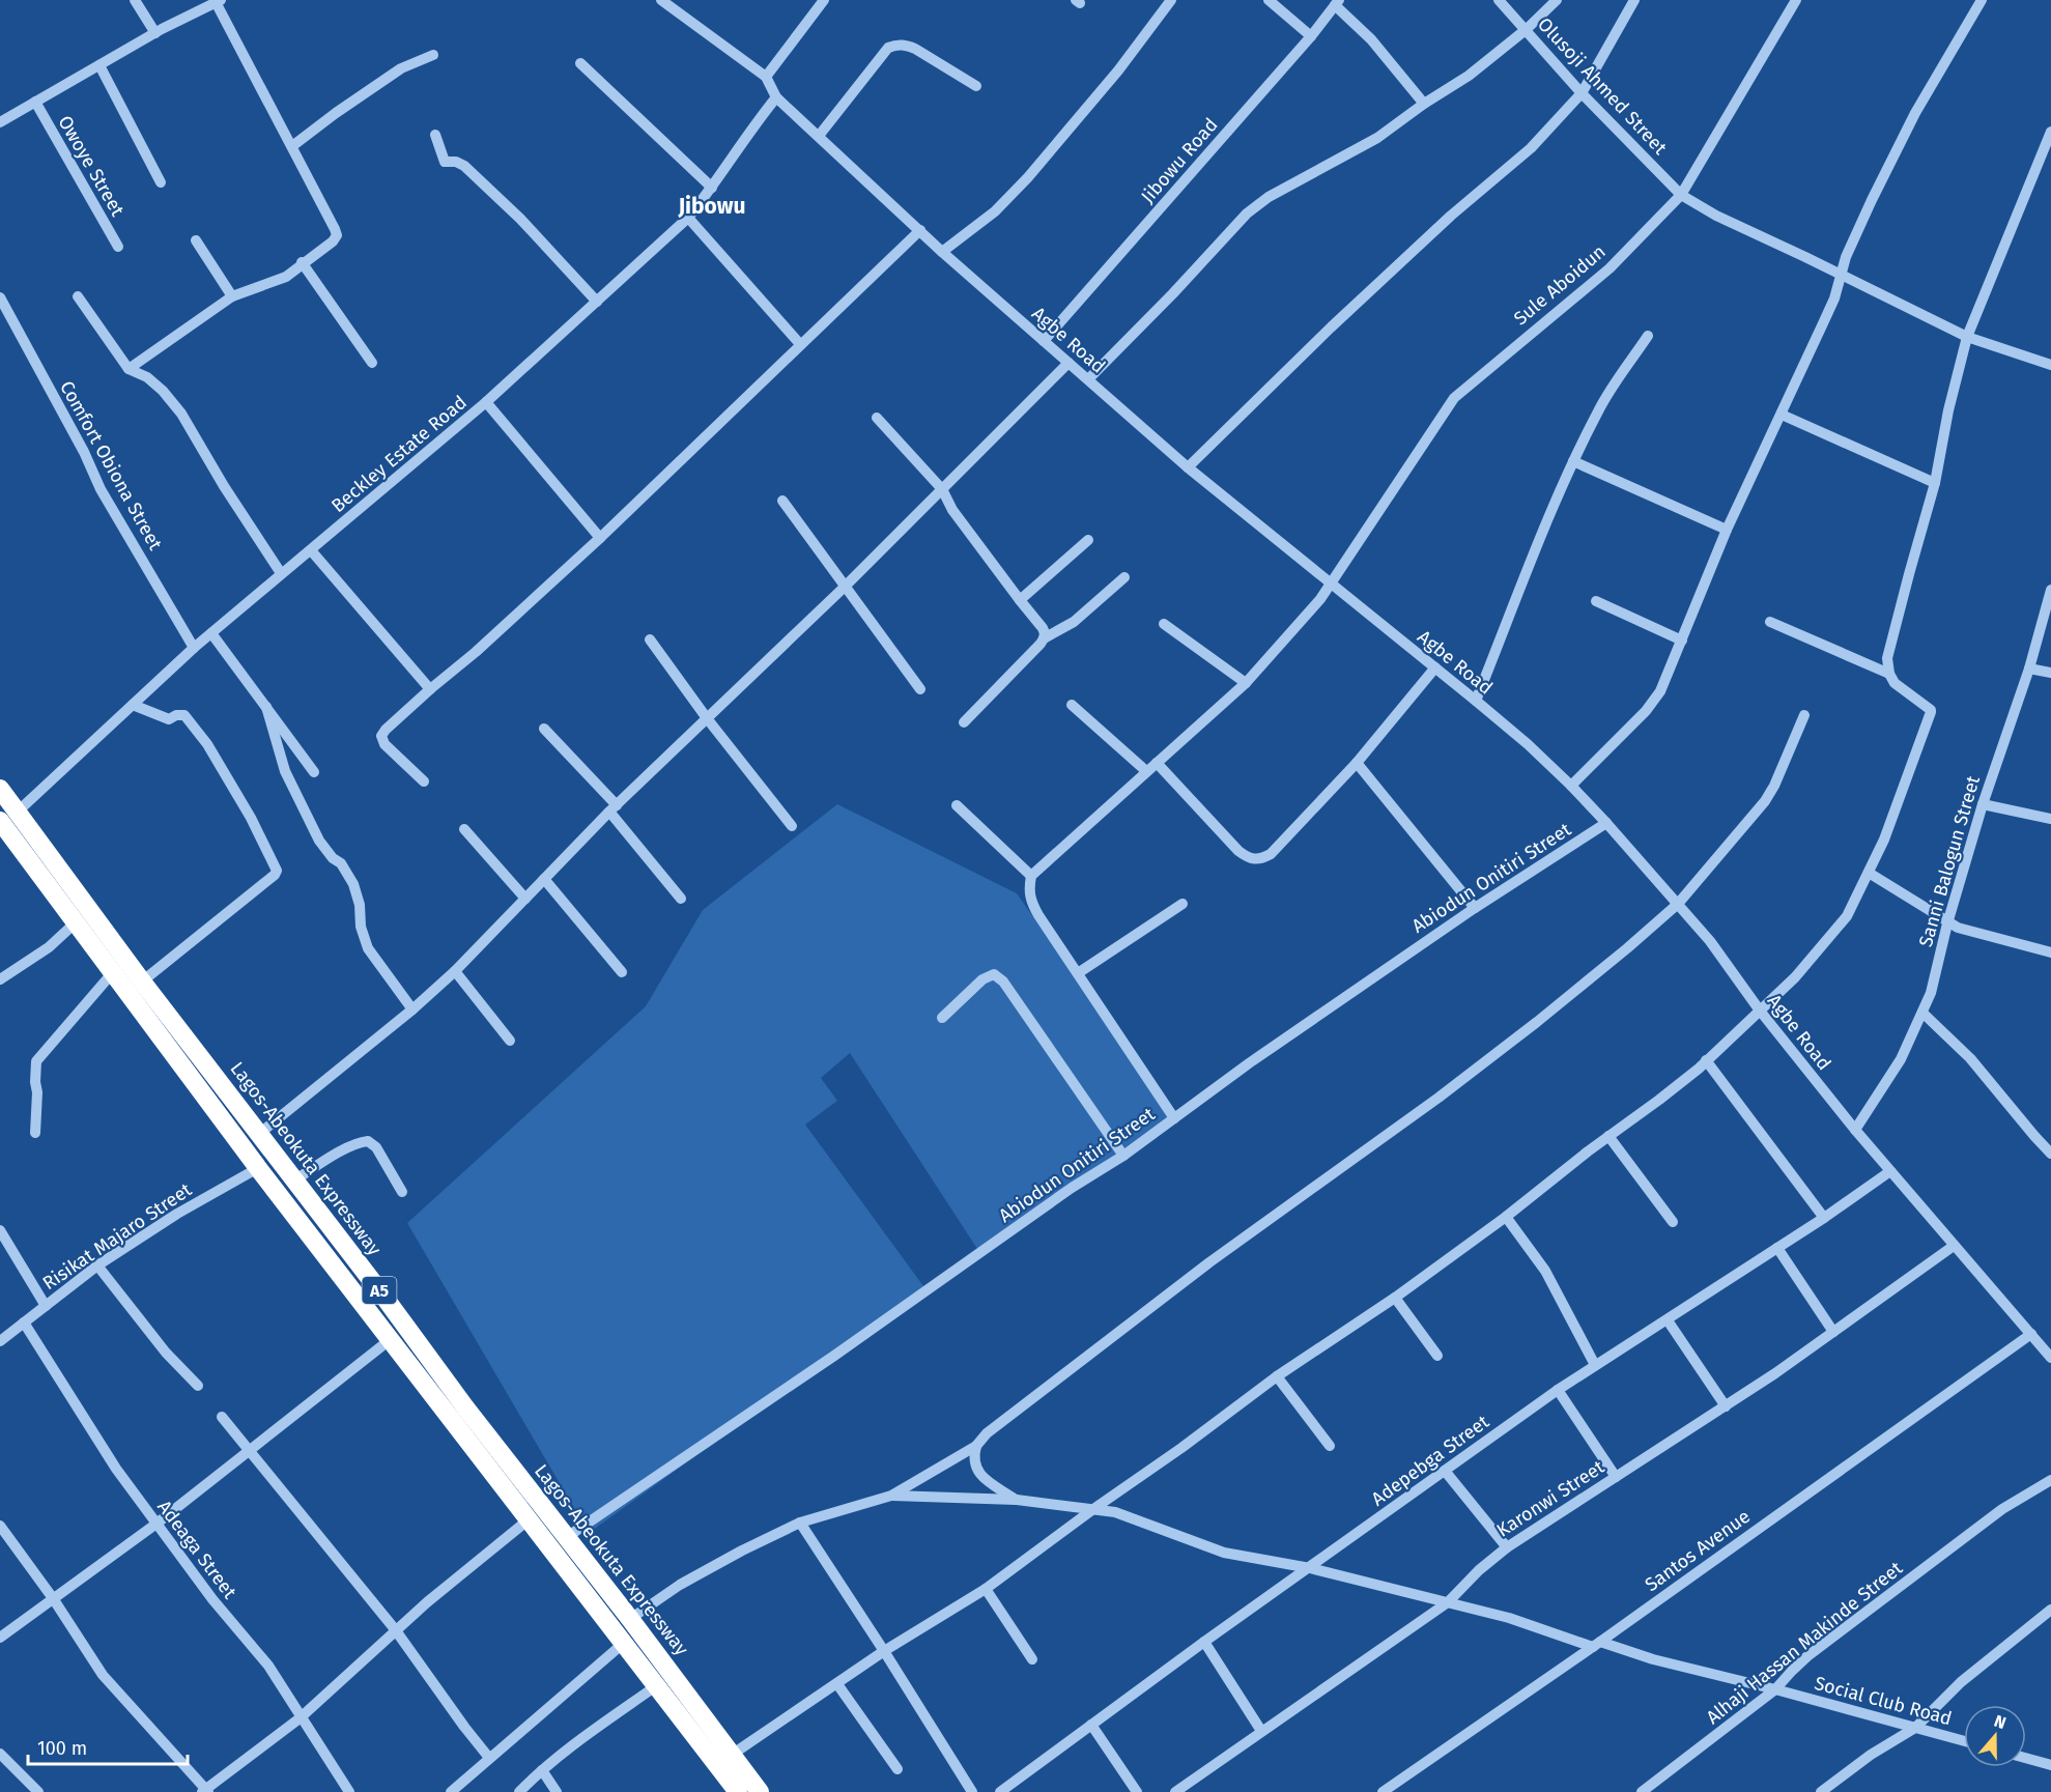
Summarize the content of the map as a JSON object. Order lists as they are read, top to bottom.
{
  "streets": {
    "highway": ["Lagos-Abeokuta Expressway", "A5"],
    "street": [
      "Olusoji Ahmed Street",
      "Jibowu Road",
      "Owoye Street",
      "Sule Aboidun",
      "Agbe Road",
      "Beckley Estate Road",
      "Comfort Obiona Street",
      "Sanni Balogun Street",
      "Abiodun Onitiri Street",
      "Risikat Majaro Street",
      "Adepebga Street",
      "Karonwi Street",
      "Adeaga Street",
      "Santos Avenue",
      "Alhaji Hassan Makinde Street",
      "Social Club Road"
    ]
  },
  "crossings": [
    ["Olusoji Ahmed Street", "Sule Aboidun"],
    ["Jibowu Road", "Agbe Road"],
    ["Sule Aboidun", "Agbe Road"],
    ["Agbe Road", "Beckley Estate Road"],
    ["Agbe Road", "Sanni Balogun Street"],
    ["Agbe Road", "Abiodun Onitiri Street"],
    ["Agbe Road", "Adepebga Street"],
    ["Agbe Road", "Karonwi Street"],
    ["Agbe Road", "Santos Avenue"],
    ["Beckley Estate Road", "Comfort Obiona Street"],
    ["Beckley Estate Road", "Lagos-Abeokuta Expressway"],
    ["Abiodun Onitiri Street", "Lagos-Abeokuta Expressway"],
    ["Risikat Majaro Street", "A5"],
    ["Risikat Majaro Street", "Adeaga Street"],
    ["Adepebga Street", "Social Club Road"],
    ["Karonwi Street", "Social Club Road"],
    ["Santos Avenue", "Social Club Road"],
    ["Alhaji Hassan Makinde Street", "Social Club Road"]
  ],
  "districts": ["Jibowu"],
  "scale_bar": "100 m",
  "north": "top"
}
